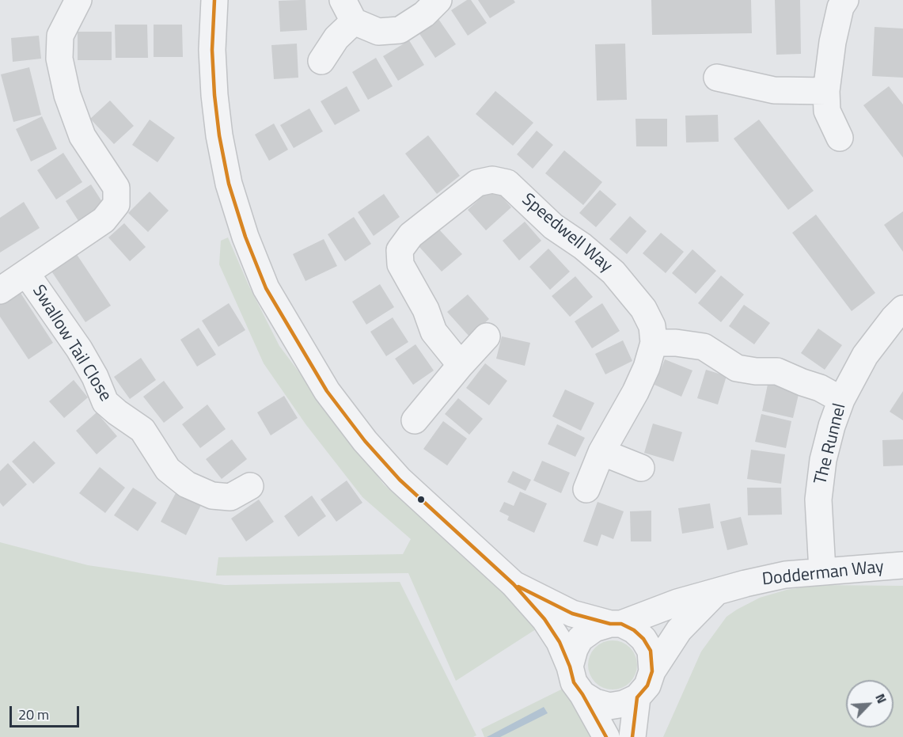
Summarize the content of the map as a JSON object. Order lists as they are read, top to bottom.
{
  "streets": {
    "street": [
      "Speedwell Way",
      "Swallow Tail Close",
      "The Runnel",
      "Dodderman Way"
    ]
  },
  "crossings": [
    ["The Runnel", "Dodderman Way"]
  ],
  "scale_bar": "20 m",
  "north": "top right"
}
